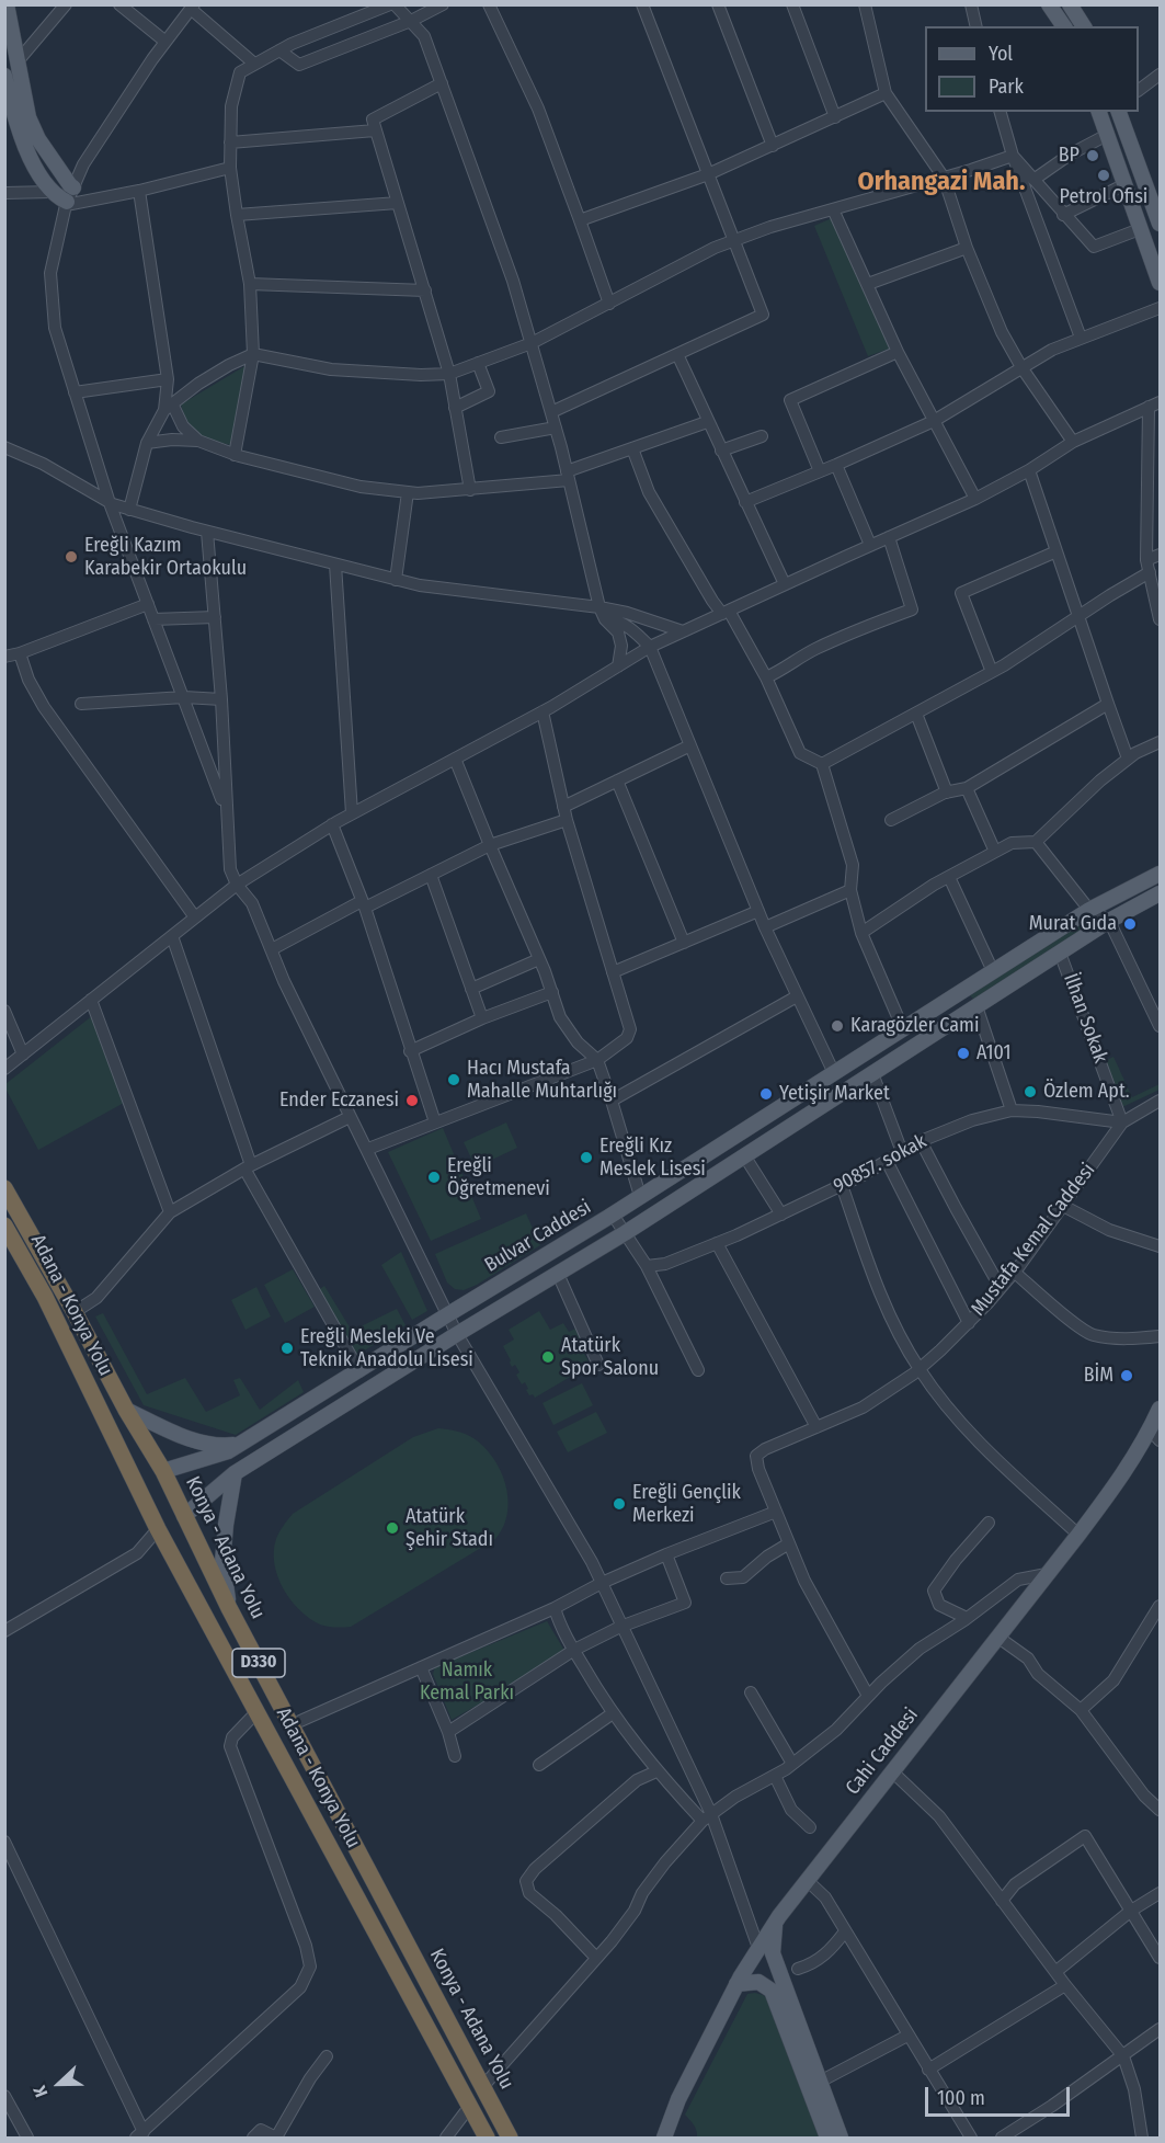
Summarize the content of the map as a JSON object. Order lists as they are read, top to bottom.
{
  "streets": {
    "highway": ["Adana - Konya Yolu", "Konya - Adana Yolu", "D330"],
    "main road": ["Bulvar Caddesi", "Cahi Caddesi"],
    "street": ["İlhan Sokak", "90857. sokak", "Mustafa Kemal Caddesi"]
  },
  "crossings": [
    ["İlhan Sokak", "90857. sokak"],
    ["İlhan Sokak", "Mustafa Kemal Caddesi"],
    ["90857. sokak", "Mustafa Kemal Caddesi"],
    ["Bulvar Caddesi", "Konya - Adana Yolu"]
  ],
  "districts": ["Orhangazi Mah."],
  "parks": ["Namık Kemal Parkı"],
  "places": [
    "BP",
    "Petrol Ofisi",
    "Ereğli Kazım Karabekir Ortaokulu",
    "Murat Gıda",
    "Karagözler Cami",
    "A101",
    "Hacı Mustafa Mahalle Muhtarlığı",
    "Özlem Apt.",
    "Yetişir Market",
    "Ender Eczanesi",
    "Ereğli Kız Meslek Lisesi",
    "Ereğli Öğretmenevi",
    "Ereğli Mesleki Ve Teknik Anadolu Lisesi",
    "Atatürk Spor Salonu",
    "BİM",
    "Ereğli Gençlik Merkezi",
    "Atatürk Şehir Stadı"
  ],
  "legend": ["Yol", "Park"],
  "scale_bar": "100 m",
  "north": "left"
}
